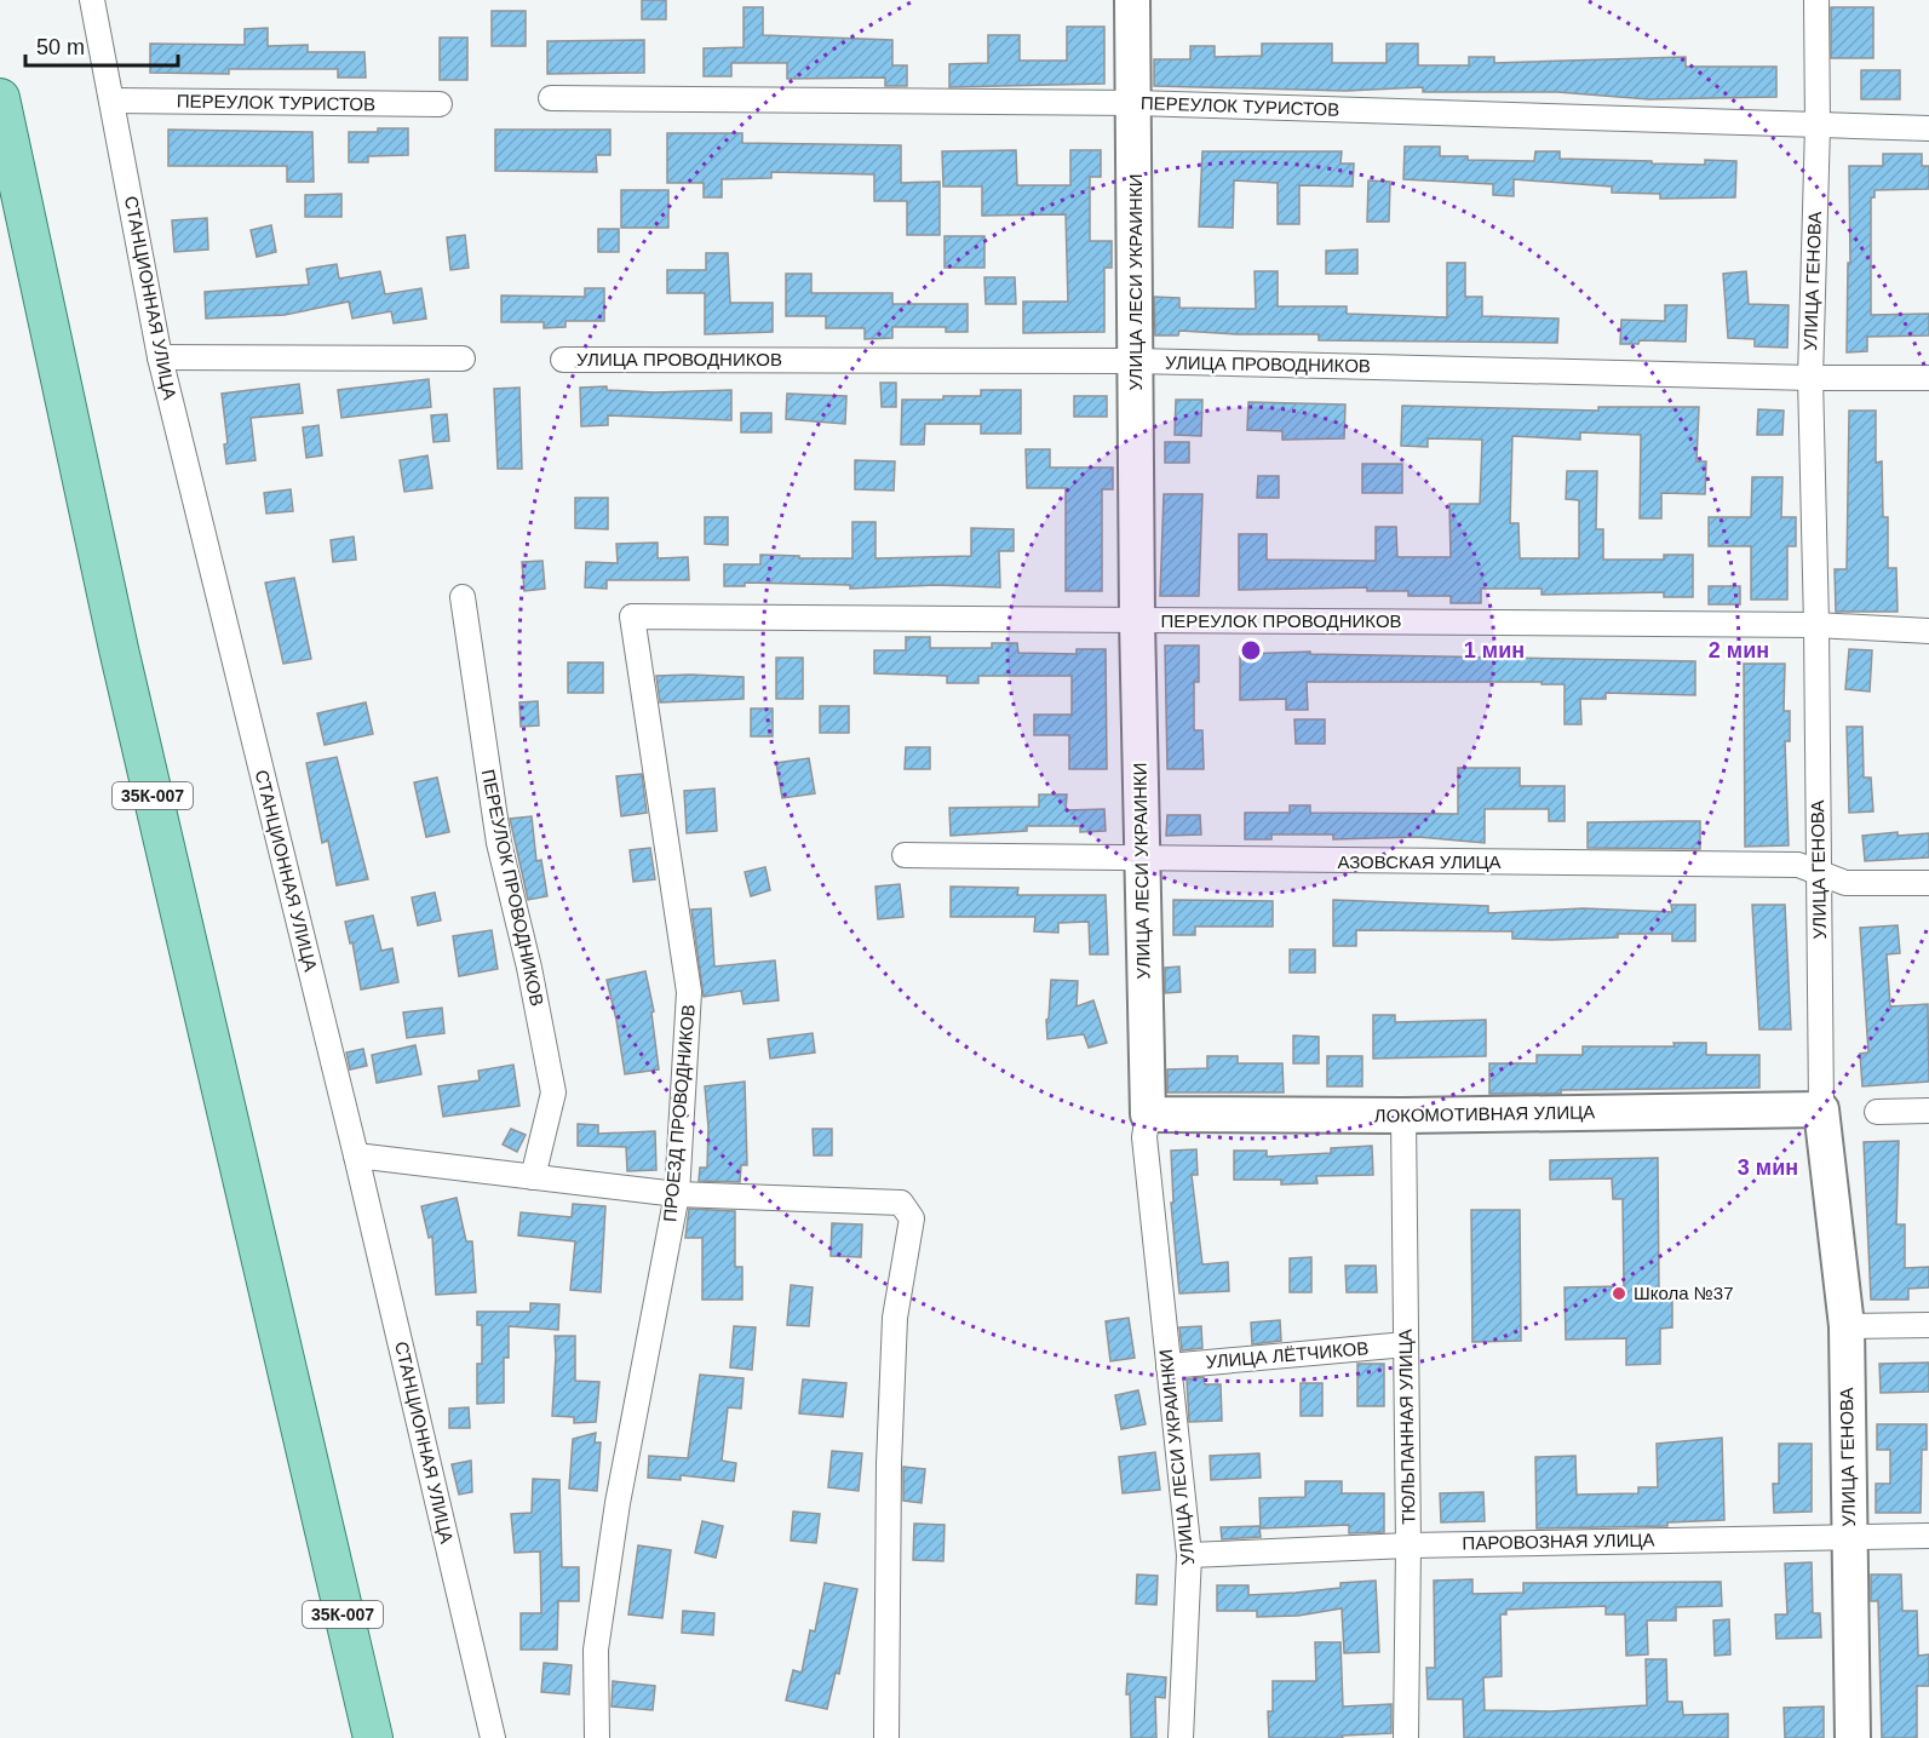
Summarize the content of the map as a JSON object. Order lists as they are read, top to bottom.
{
  "streets": {
    "main road": [
      "УЛИЦА ГЕНОВА",
      "УЛИЦА ЛЕСИ УКРАИНКИ",
      "35К-007",
      "ЛОКОМОТИВНАЯ УЛИЦА"
    ],
    "street": [
      "ПЕРЕУЛОК ТУРИСТОВ",
      "СТАНЦИОННАЯ УЛИЦА",
      "УЛИЦА ПРОВОДНИКОВ",
      "ПЕРЕУЛОК ПРОВОДНИКОВ",
      "АЗОВСКАЯ УЛИЦА",
      "ПРОЕЗД ПРОВОДНИКОВ",
      "УЛИЦА ЛЁТЧИКОВ",
      "ТЮЛЬПАННАЯ УЛИЦА",
      "ПАРОВОЗНАЯ УЛИЦА"
    ]
  },
  "crossings": [
    ["ПЕРЕУЛОК ТУРИСТОВ", "УЛИЦА ГЕНОВА"],
    ["ПЕРЕУЛОК ТУРИСТОВ", "УЛИЦА ЛЕСИ УКРАИНКИ"],
    ["ПЕРЕУЛОК ТУРИСТОВ", "СТАНЦИОННАЯ УЛИЦА"],
    ["УЛИЦА ГЕНОВА", "УЛИЦА ПРОВОДНИКОВ"],
    ["УЛИЦА ГЕНОВА", "ПЕРЕУЛОК ПРОВОДНИКОВ"],
    ["УЛИЦА ГЕНОВА", "АЗОВСКАЯ УЛИЦА"],
    ["УЛИЦА ГЕНОВА", "ЛОКОМОТИВНАЯ УЛИЦА"],
    ["УЛИЦА ГЕНОВА", "ПАРОВОЗНАЯ УЛИЦА"],
    ["УЛИЦА ЛЕСИ УКРАИНКИ", "УЛИЦА ПРОВОДНИКОВ"],
    ["УЛИЦА ЛЕСИ УКРАИНКИ", "ПЕРЕУЛОК ПРОВОДНИКОВ"],
    ["УЛИЦА ЛЕСИ УКРАИНКИ", "АЗОВСКАЯ УЛИЦА"],
    ["УЛИЦА ЛЕСИ УКРАИНКИ", "ЛОКОМОТИВНАЯ УЛИЦА"],
    ["УЛИЦА ЛЕСИ УКРАИНКИ", "УЛИЦА ЛЁТЧИКОВ"],
    ["УЛИЦА ЛЕСИ УКРАИНКИ", "ПАРОВОЗНАЯ УЛИЦА"],
    ["ПЕРЕУЛОК ПРОВОДНИКОВ", "ПРОЕЗД ПРОВОДНИКОВ"],
    ["ЛОКОМОТИВНАЯ УЛИЦА", "ТЮЛЬПАННАЯ УЛИЦА"],
    ["УЛИЦА ЛЁТЧИКОВ", "ТЮЛЬПАННАЯ УЛИЦА"],
    ["ТЮЛЬПАННАЯ УЛИЦА", "ПАРОВОЗНАЯ УЛИЦА"]
  ],
  "places": ["Школа №37"],
  "scale_bar": "50 m",
  "rings": ["1 мин", "2 мин", "3 мин"]
}
